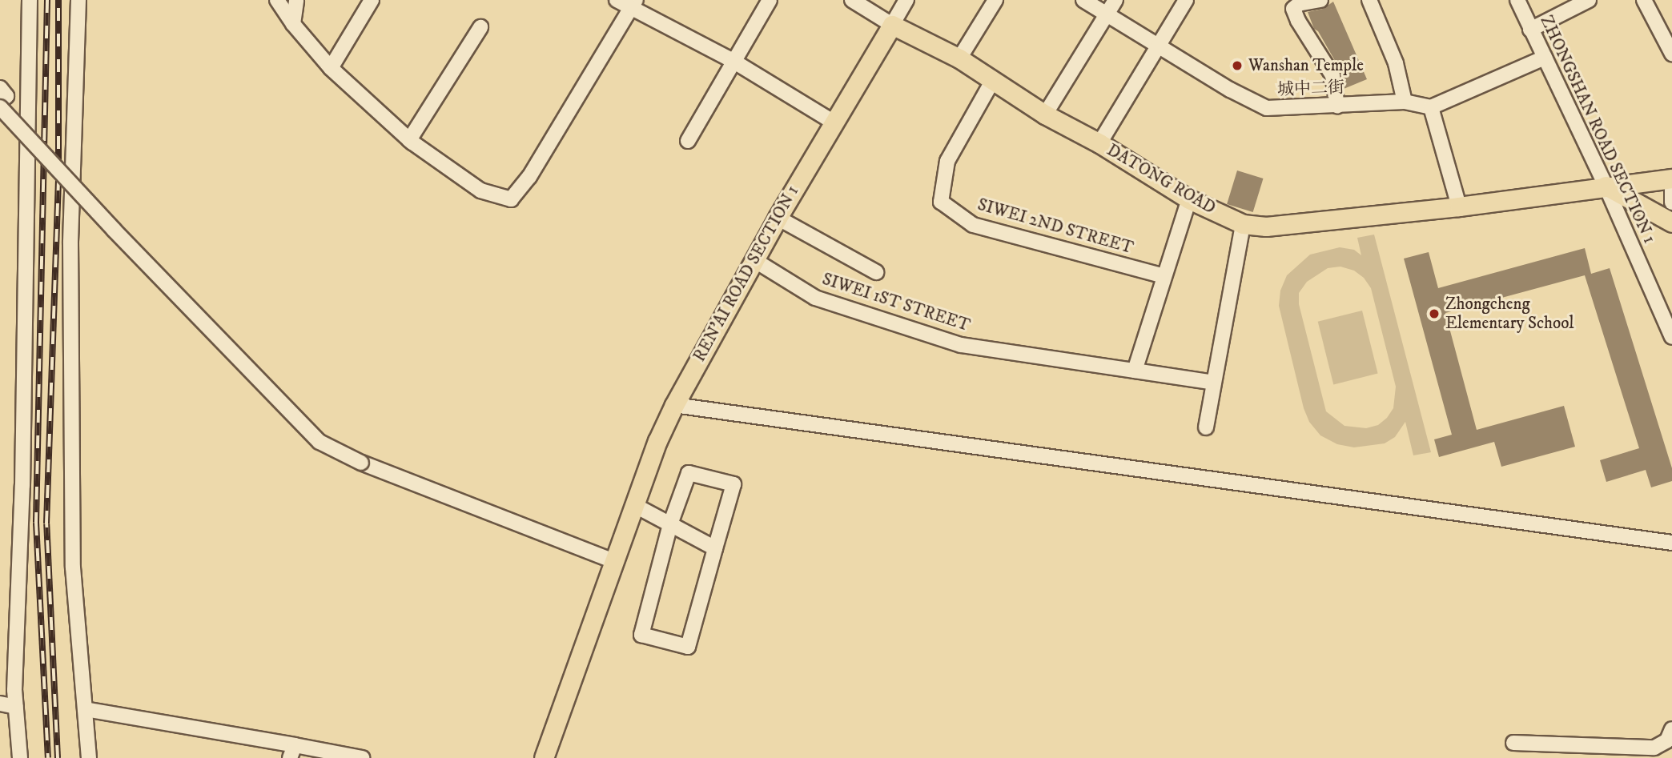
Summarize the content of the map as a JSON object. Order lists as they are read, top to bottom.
{
  "streets": {
    "main road": ["DATONG ROAD", "REN'AI ROAD SECTION 1"],
    "street": [
      "城中二街",
      "ZHONGSHAN ROAD SECTION 1",
      "SIWEI 2ND STREET",
      "SIWEI 1ST STREET"
    ]
  },
  "crossings": [
    ["ZHONGSHAN ROAD SECTION 1", "DATONG ROAD"],
    ["DATONG ROAD", "SIWEI 2ND STREET"],
    ["DATONG ROAD", "REN'AI ROAD SECTION 1"],
    ["REN'AI ROAD SECTION 1", "SIWEI 1ST STREET"]
  ],
  "places": ["Wanshan Temple", "Zhongcheng Elementary School"]
}
